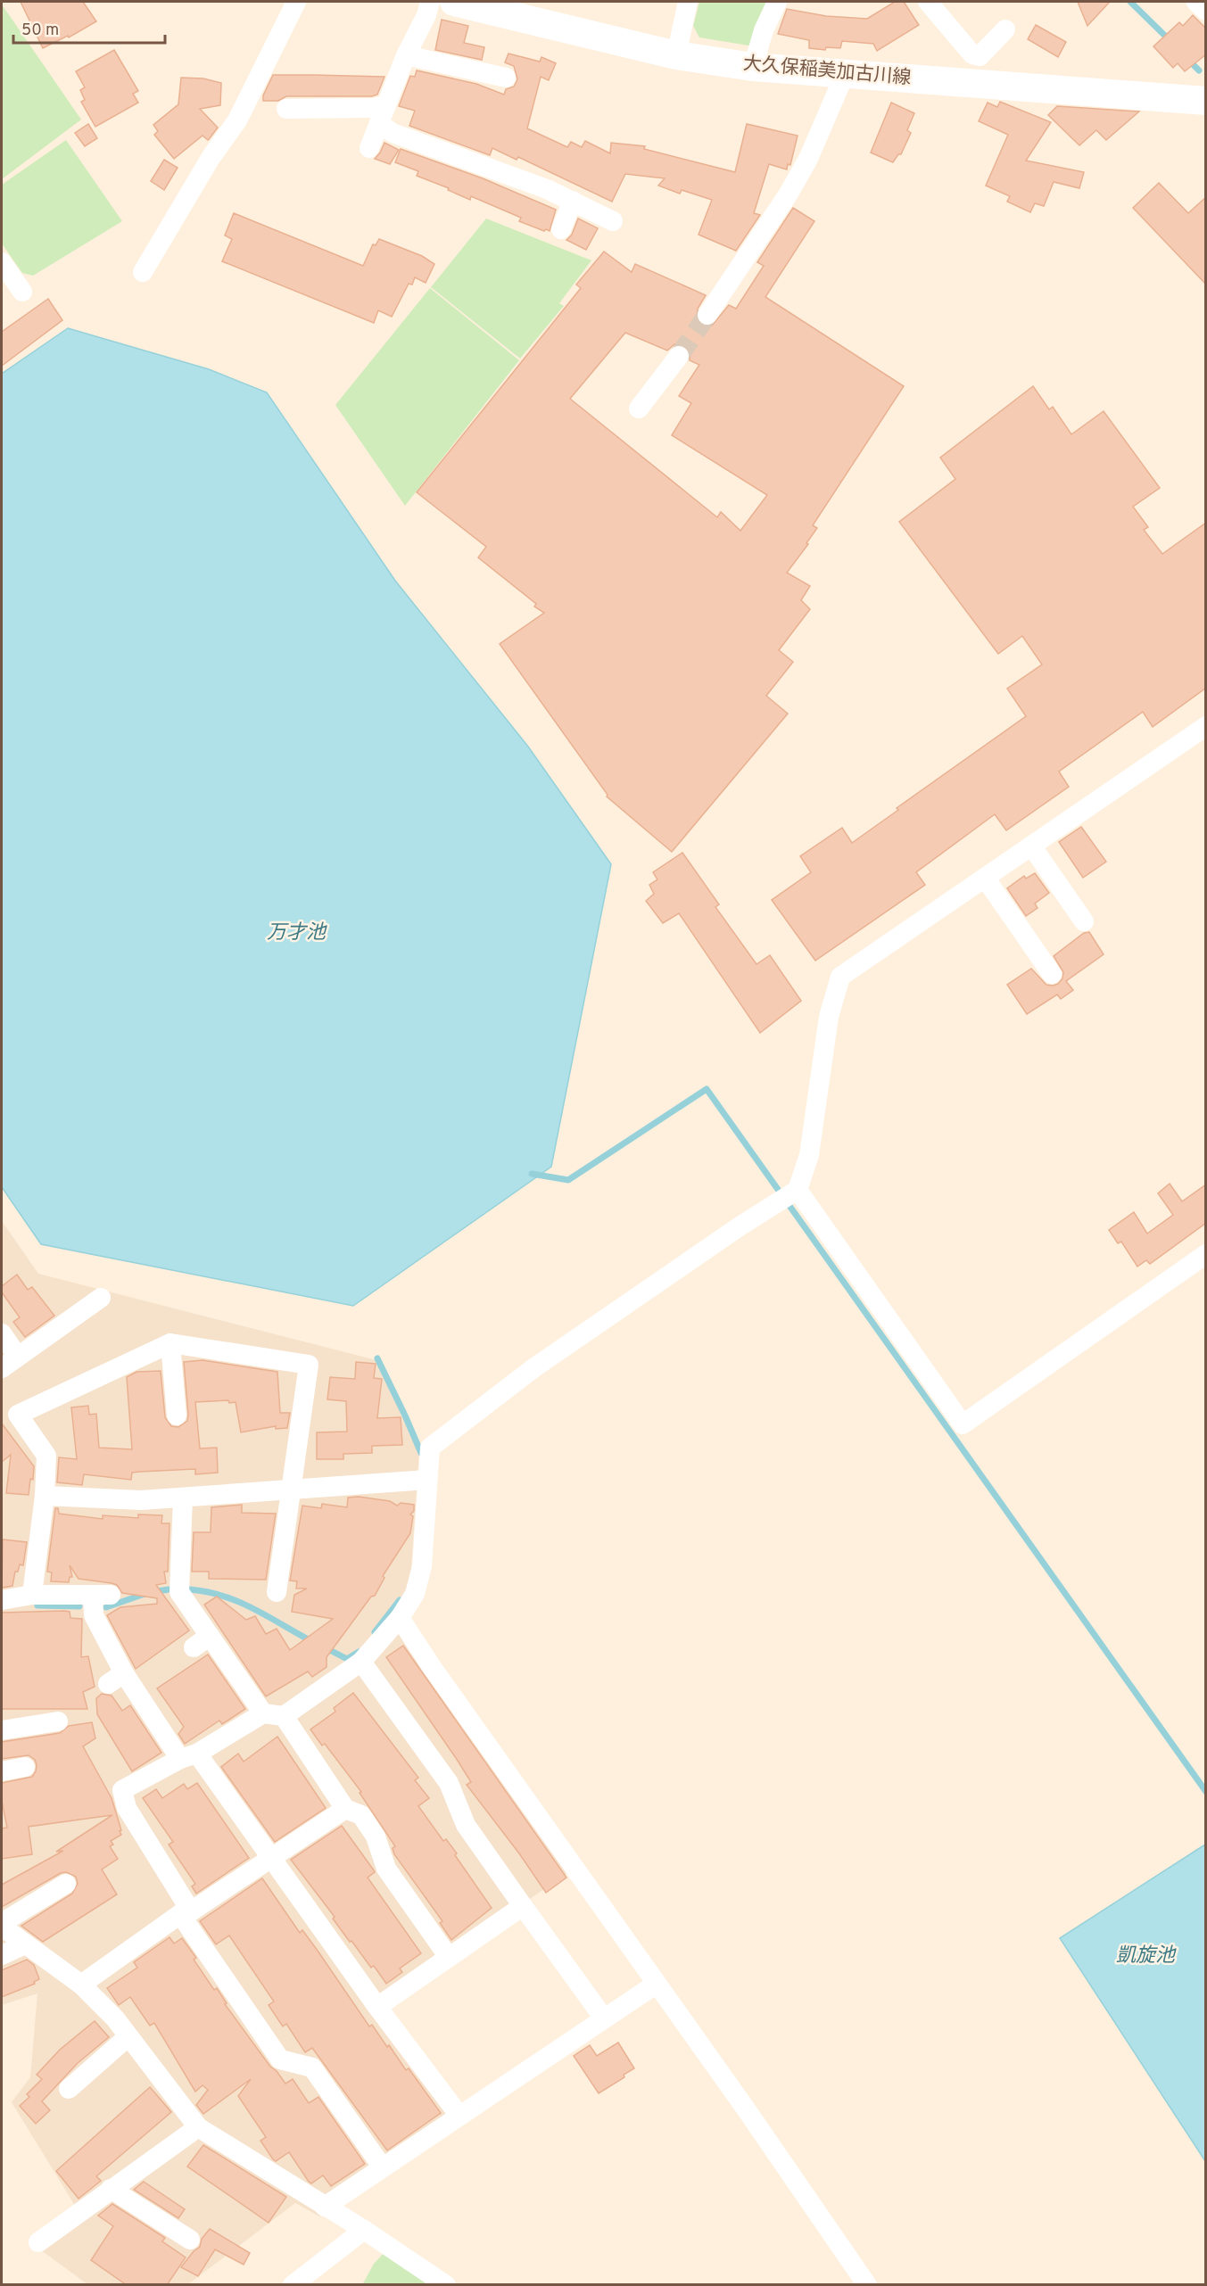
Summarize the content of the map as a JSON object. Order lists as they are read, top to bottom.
{
  "streets": {
    "main road": ["大久保稲美加古川線"]
  },
  "water": ["万才池", "凱旋池"],
  "scale_bar": "50 m"
}
